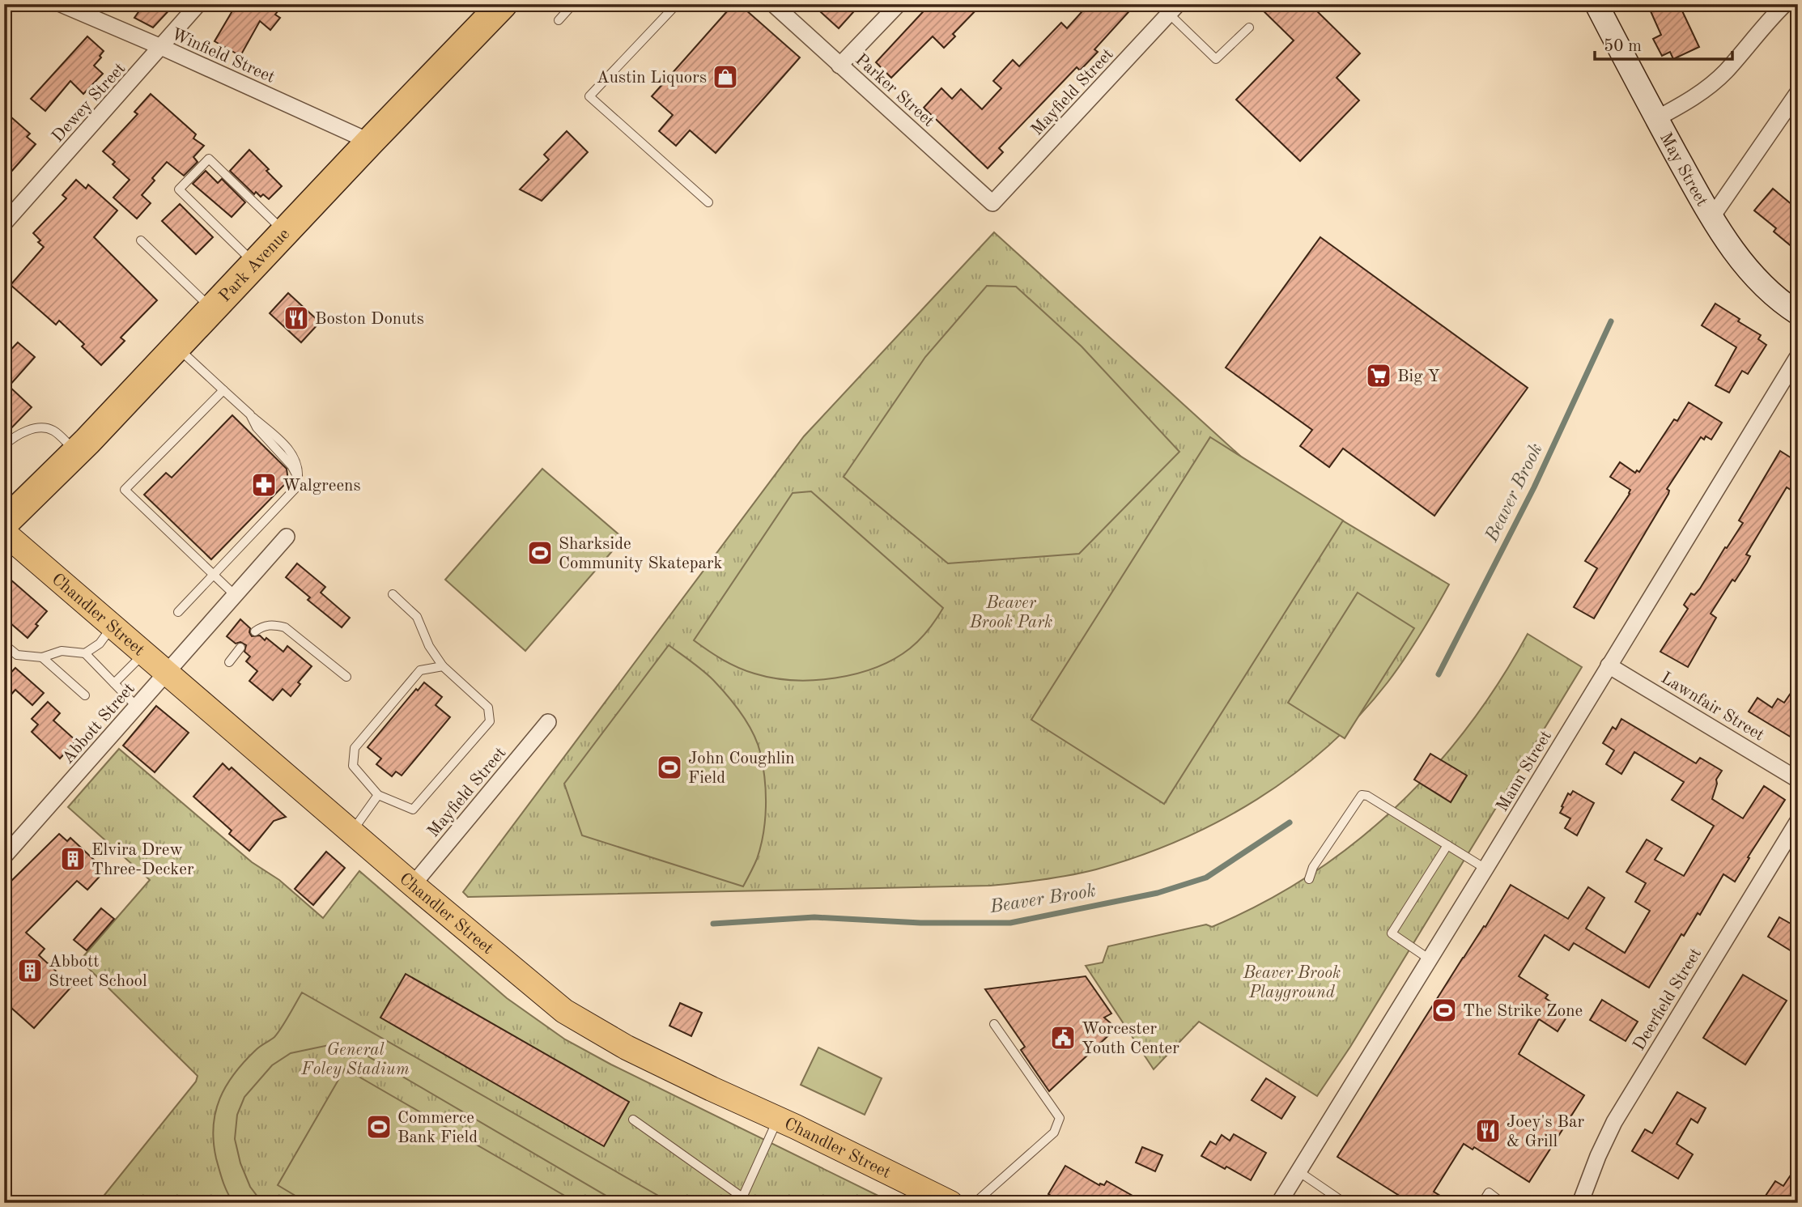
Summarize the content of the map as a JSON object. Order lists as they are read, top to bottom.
{
  "streets": {
    "highway": ["Park Avenue"],
    "main road": ["Chandler Street"],
    "street": [
      "Winfield Street",
      "Parker Street",
      "Mayfield Street",
      "Dewey Street",
      "May Street",
      "Lawnfair Street",
      "Abbott Street",
      "Mann Street",
      "Deerfield Street"
    ]
  },
  "crossings": [
    ["Winfield Street", "Dewey Street"],
    ["Winfield Street", "Park Avenue"],
    ["Parker Street", "Mayfield Street"],
    ["Mayfield Street", "Chandler Street"],
    ["Chandler Street", "Abbott Street"],
    ["Lawnfair Street", "Mann Street"]
  ],
  "water": ["Beaver Brook"],
  "parks": ["Beaver Brook Park", "Beaver Brook Playground", "General Foley Stadium"],
  "places": {
    "shop": ["Austin Liquors"],
    "restaurant": ["Boston Donuts", "Joey's Bar & Grill"],
    "supermarket": ["Big Y"],
    "pharmacy": ["Walgreens"],
    "sports": [
      "Sharkside Community Skatepark",
      "John Coughlin Field",
      "The Strike Zone",
      "Commerce Bank Field"
    ],
    "building": ["Elvira Drew Three-Decker", "Abbott Street School"],
    "public building": ["Worcester Youth Center"]
  },
  "scale_bar": "50 m"
}
